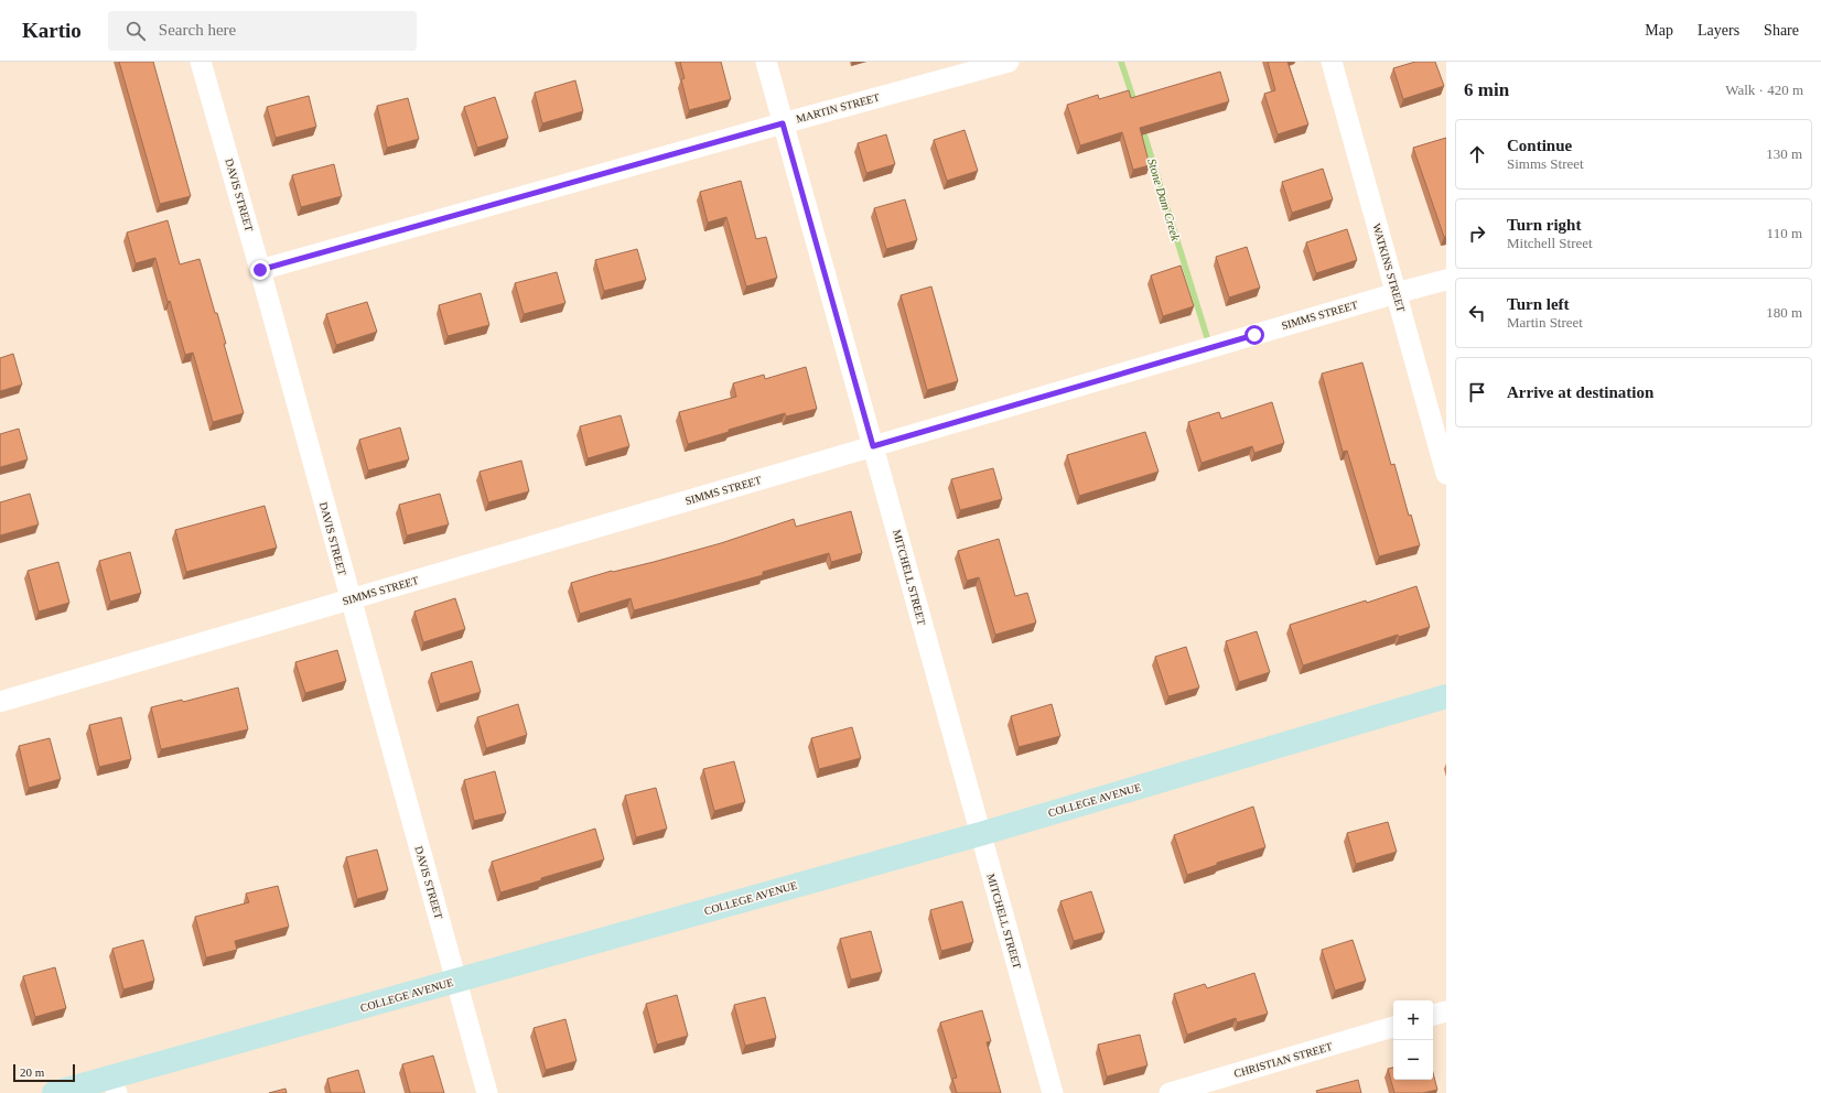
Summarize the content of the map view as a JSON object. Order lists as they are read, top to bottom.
{
  "streets": {
    "street": [
      "MARTIN STREET",
      "DAVIS STREET",
      "WATKINS STREET",
      "SIMMS STREET",
      "MITCHELL STREET",
      "COLLEGE AVENUE",
      "CHRISTIAN STREET"
    ]
  },
  "crossings": [
    ["MARTIN STREET", "DAVIS STREET"],
    ["MARTIN STREET", "MITCHELL STREET"],
    ["DAVIS STREET", "SIMMS STREET"],
    ["DAVIS STREET", "COLLEGE AVENUE"],
    ["WATKINS STREET", "SIMMS STREET"],
    ["SIMMS STREET", "MITCHELL STREET"],
    ["MITCHELL STREET", "COLLEGE AVENUE"]
  ],
  "water": ["Stone Dam Creek"],
  "scale_bar": "20 m",
  "page": {
    "header": "Kartio",
    "search": "Search here",
    "nav": ["Map", "Layers", "Share"],
    "heading": ["6 min", "Walk · 420 m"],
    "list": [
      ["Continue", "Simms Street", "130 m"],
      ["Turn right", "Mitchell Street", "110 m"],
      ["Turn left", "Martin Street", "180 m"],
      "Arrive at destination"
    ],
    "map_buttons": ["+", "−"],
    "scale": "20 m"
  }
}
